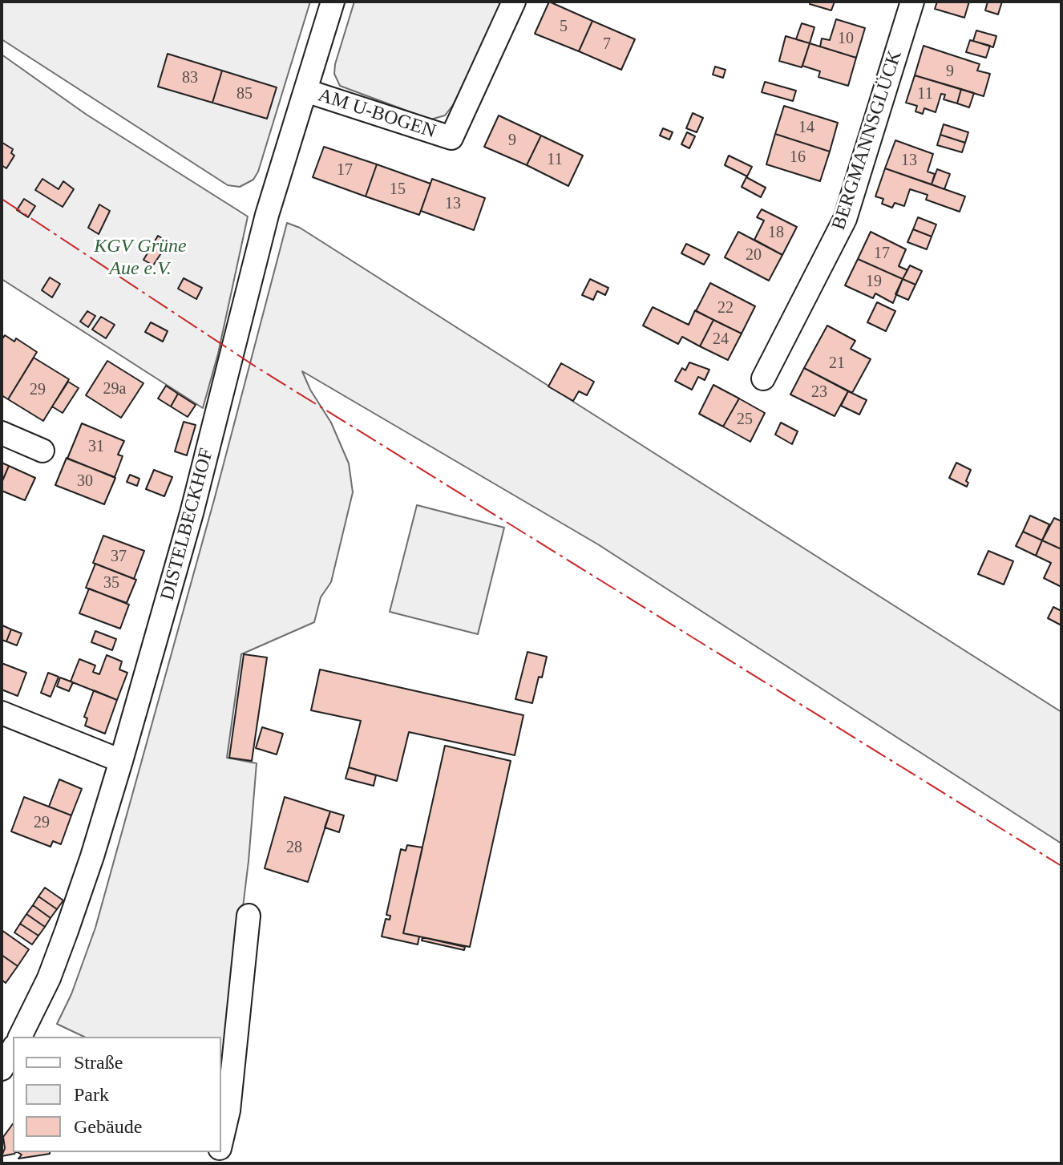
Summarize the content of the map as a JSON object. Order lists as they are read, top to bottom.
{
  "streets": {
    "street": ["AM U-BOGEN", "BERGMANNSGLÜCK", "DISTELBECKHOF"]
  },
  "crossings": [
    ["AM U-BOGEN", "DISTELBECKHOF"]
  ],
  "parks": ["KGV Grüne Aue e.V."],
  "house_numbers": [
    "5",
    "10",
    "7",
    "9",
    "83",
    "85",
    "11",
    "14",
    "9",
    "16",
    "11",
    "13",
    "17",
    "15",
    "13",
    "18",
    "17",
    "20",
    "19",
    "22",
    "24",
    "21",
    "29a",
    "29",
    "23",
    "25",
    "31",
    "30",
    "37",
    "35",
    "29",
    "28"
  ],
  "legend": ["Straße", "Park", "Gebäude"]
}
